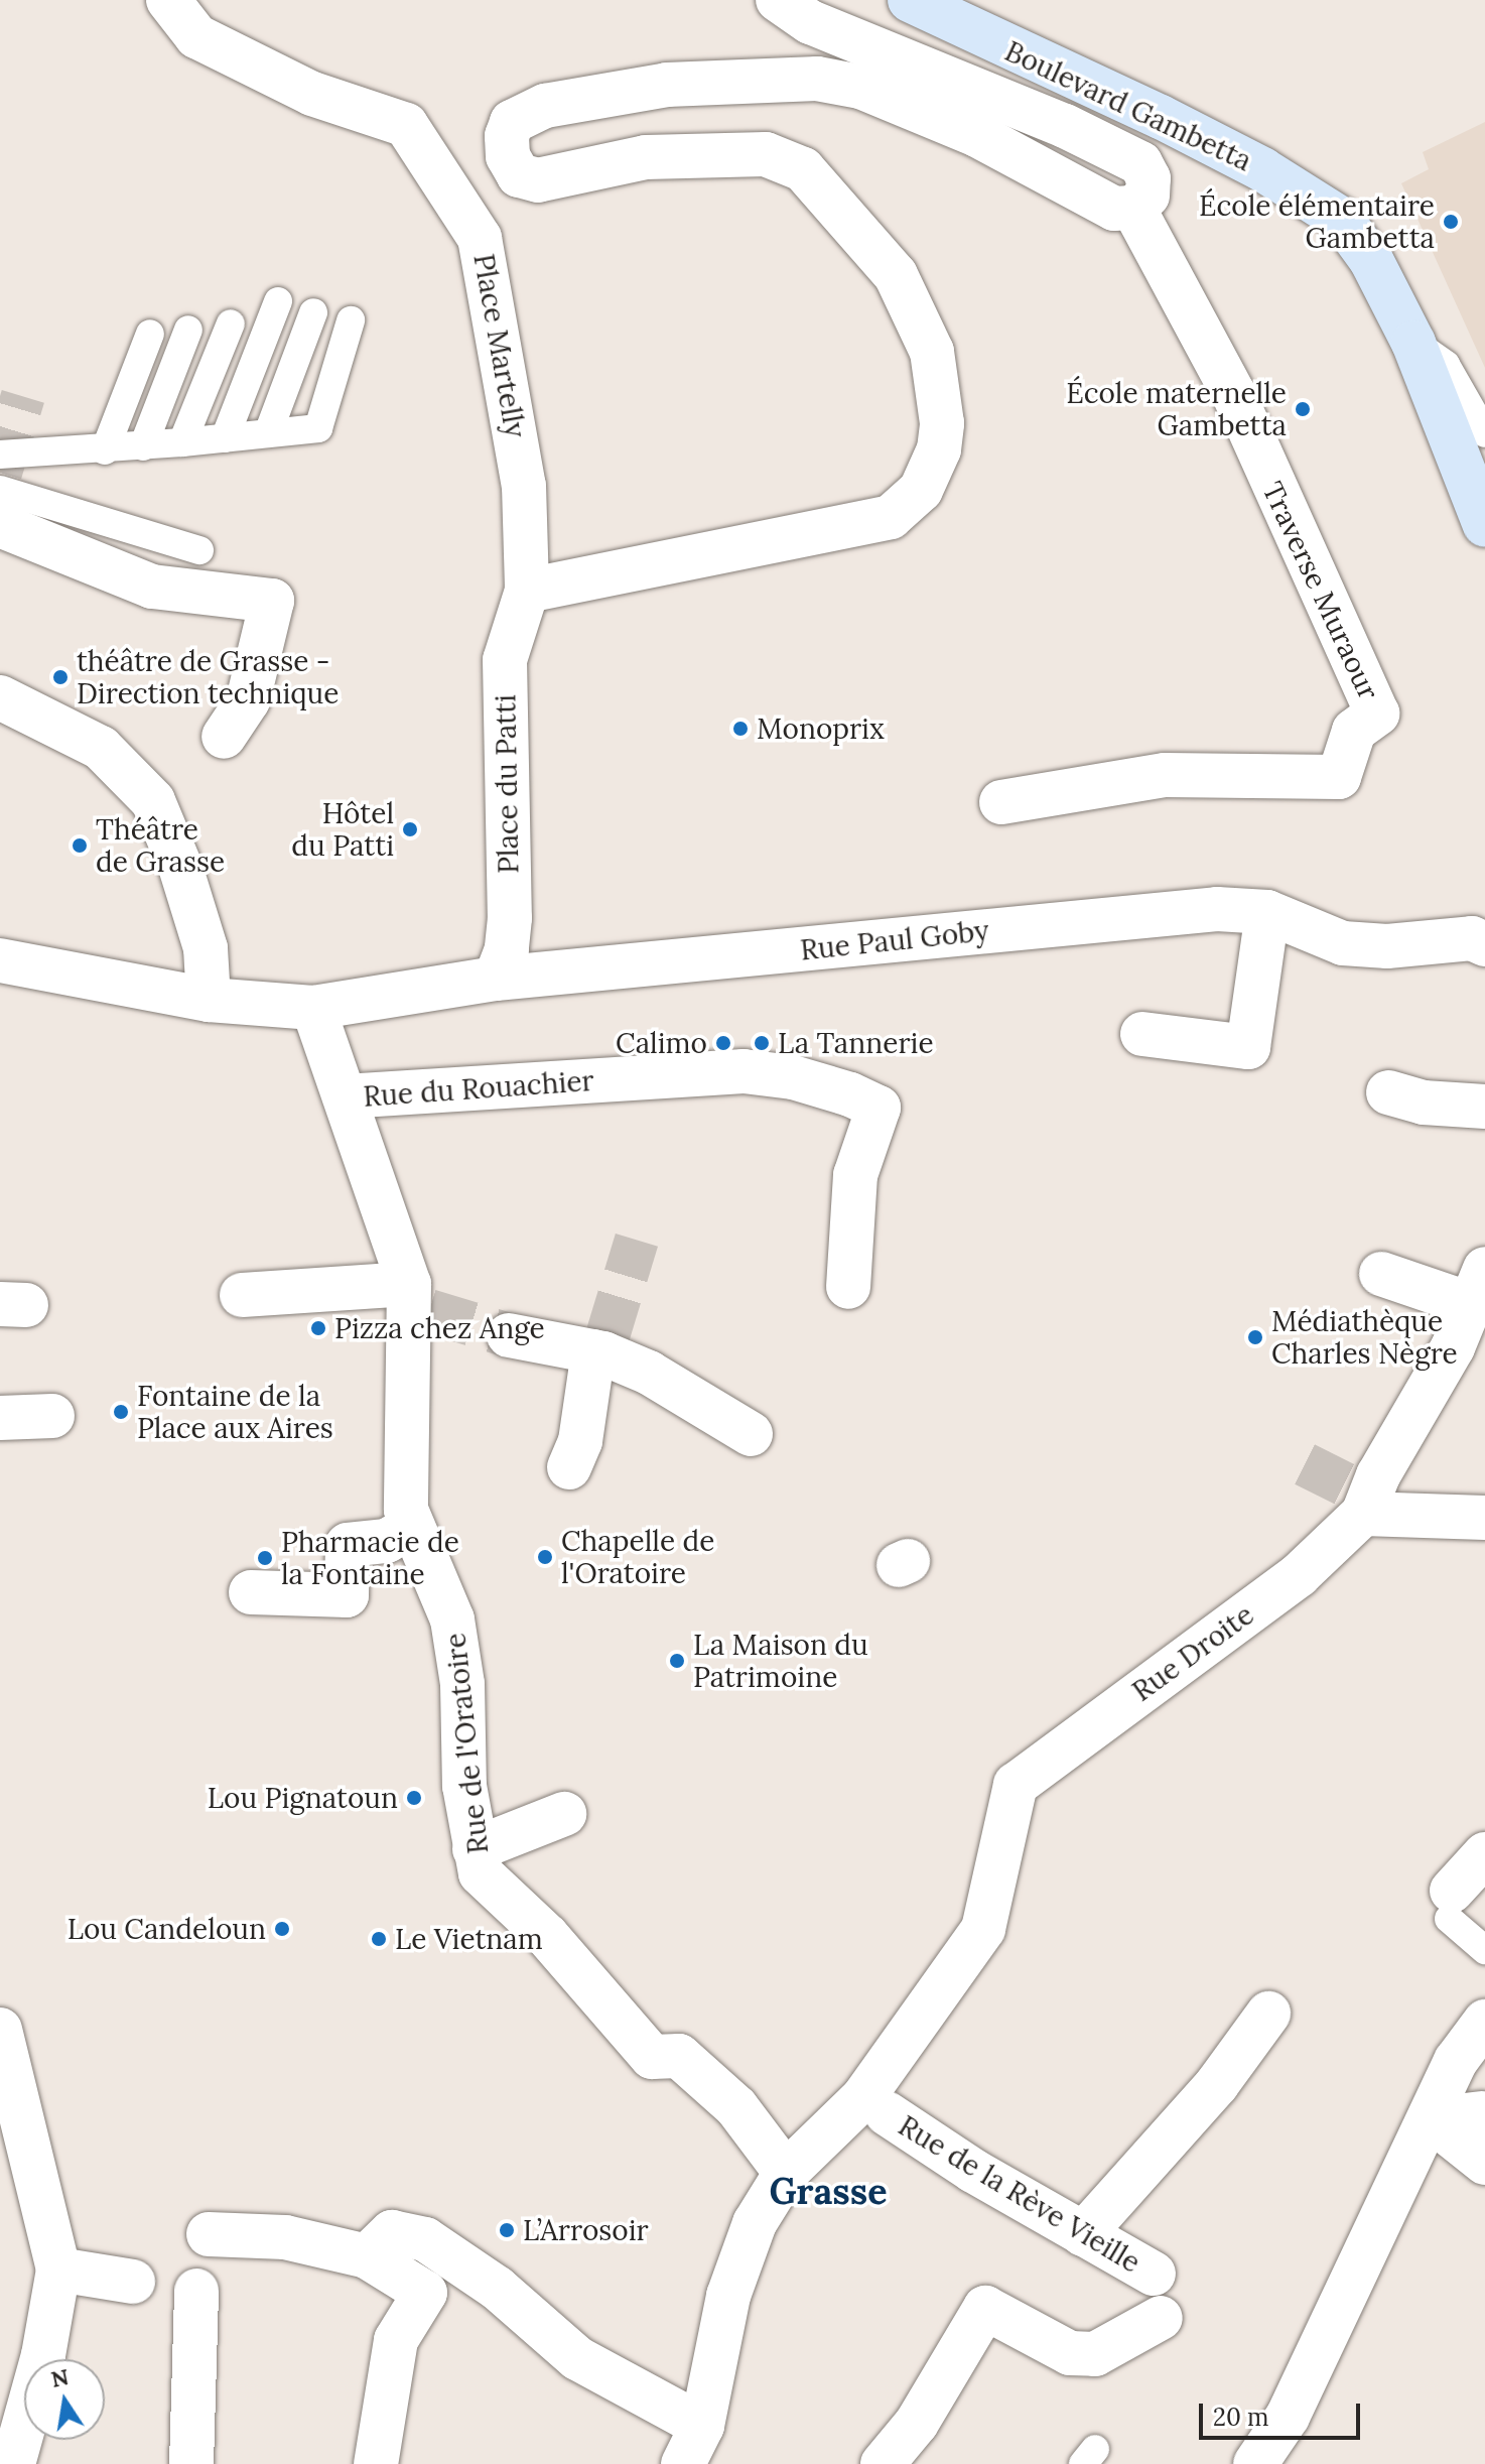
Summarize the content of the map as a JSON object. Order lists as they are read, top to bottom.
{
  "streets": {
    "street": [
      "Boulevard Gambetta",
      "Place Martelly",
      "Traverse Muraour",
      "Place du Patti",
      "Rue Paul Goby",
      "Rue du Rouachier",
      "Rue Droite",
      "Rue de l'Oratoire",
      "Rue de la Rève Vieille"
    ]
  },
  "crossings": [
    ["Place Martelly", "Place du Patti"],
    ["Place du Patti", "Rue Paul Goby"],
    ["Rue Droite", "Rue de l'Oratoire"]
  ],
  "districts": ["Grasse"],
  "places": [
    "École élémentaire Gambetta",
    "École maternelle Gambetta",
    "théâtre de Grasse - Direction technique",
    "Monoprix",
    "Hôtel du Patti",
    "Théâtre de Grasse",
    "Calimo",
    "La Tannerie",
    "Pizza chez Ange",
    "Médiathèque Charles Nègre",
    "Fontaine de la Place aux Aires",
    "Chapelle de l'Oratoire",
    "Pharmacie de la Fontaine",
    "La Maison du Patrimoine",
    "Lou Pignatoun",
    "Lou Candeloun",
    "Le Vietnam",
    "L’Arrosoir"
  ],
  "scale_bar": "20 m",
  "north": "top"
}
